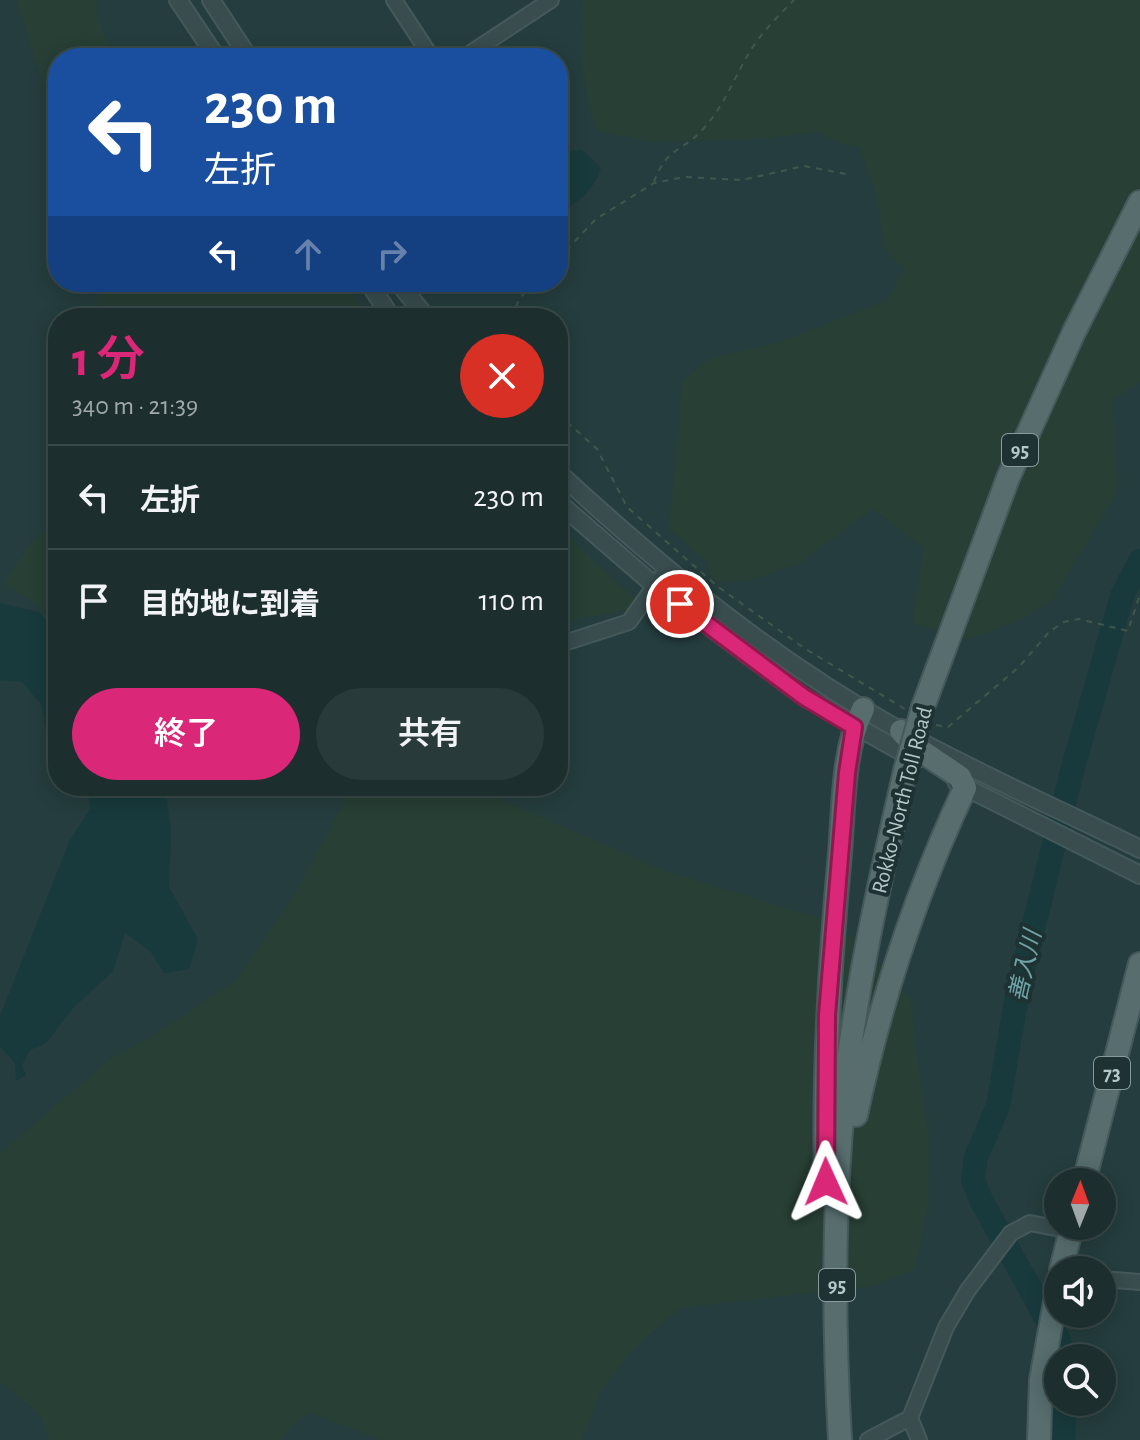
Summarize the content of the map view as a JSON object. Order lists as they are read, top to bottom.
{
  "streets": {
    "main road": ["95", "Rokko-North Toll Road", "73"]
  },
  "crossings": [
    ["95", "Rokko-North Toll Road"]
  ],
  "water": ["善入川"],
  "north": "top",
  "page": {
    "turn": ["230 m", "左折"],
    "heading": ["1 分", "340 m · 21:39"],
    "list": [
      {
        "name": "左折",
        "value": "230 m"
      },
      {
        "name": "目的地に到着",
        "value": "110 m"
      }
    ],
    "buttons": ["終了", "共有"]
  }
}
